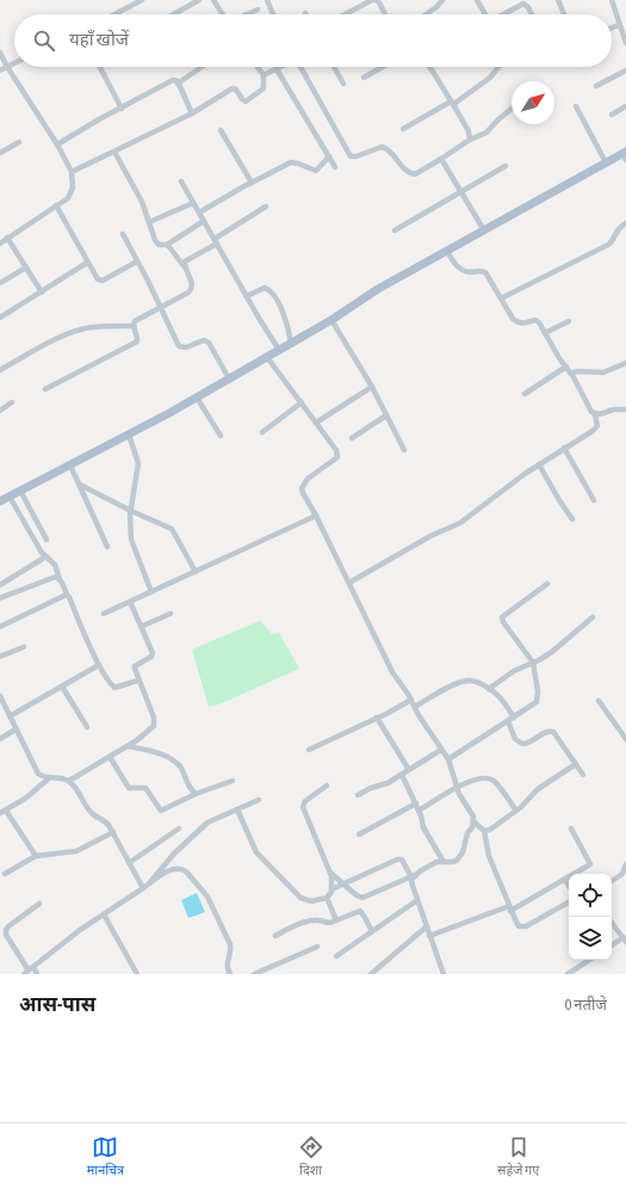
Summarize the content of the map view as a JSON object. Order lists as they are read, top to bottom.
{
  "north": "top right",
  "page": {
    "search": "यहाँ खोजें",
    "heading": ["आस-पास", "0 नतीजे"],
    "nav": ["मानचित्र", "दिशा", "सहेजे गए"]
  }
}
